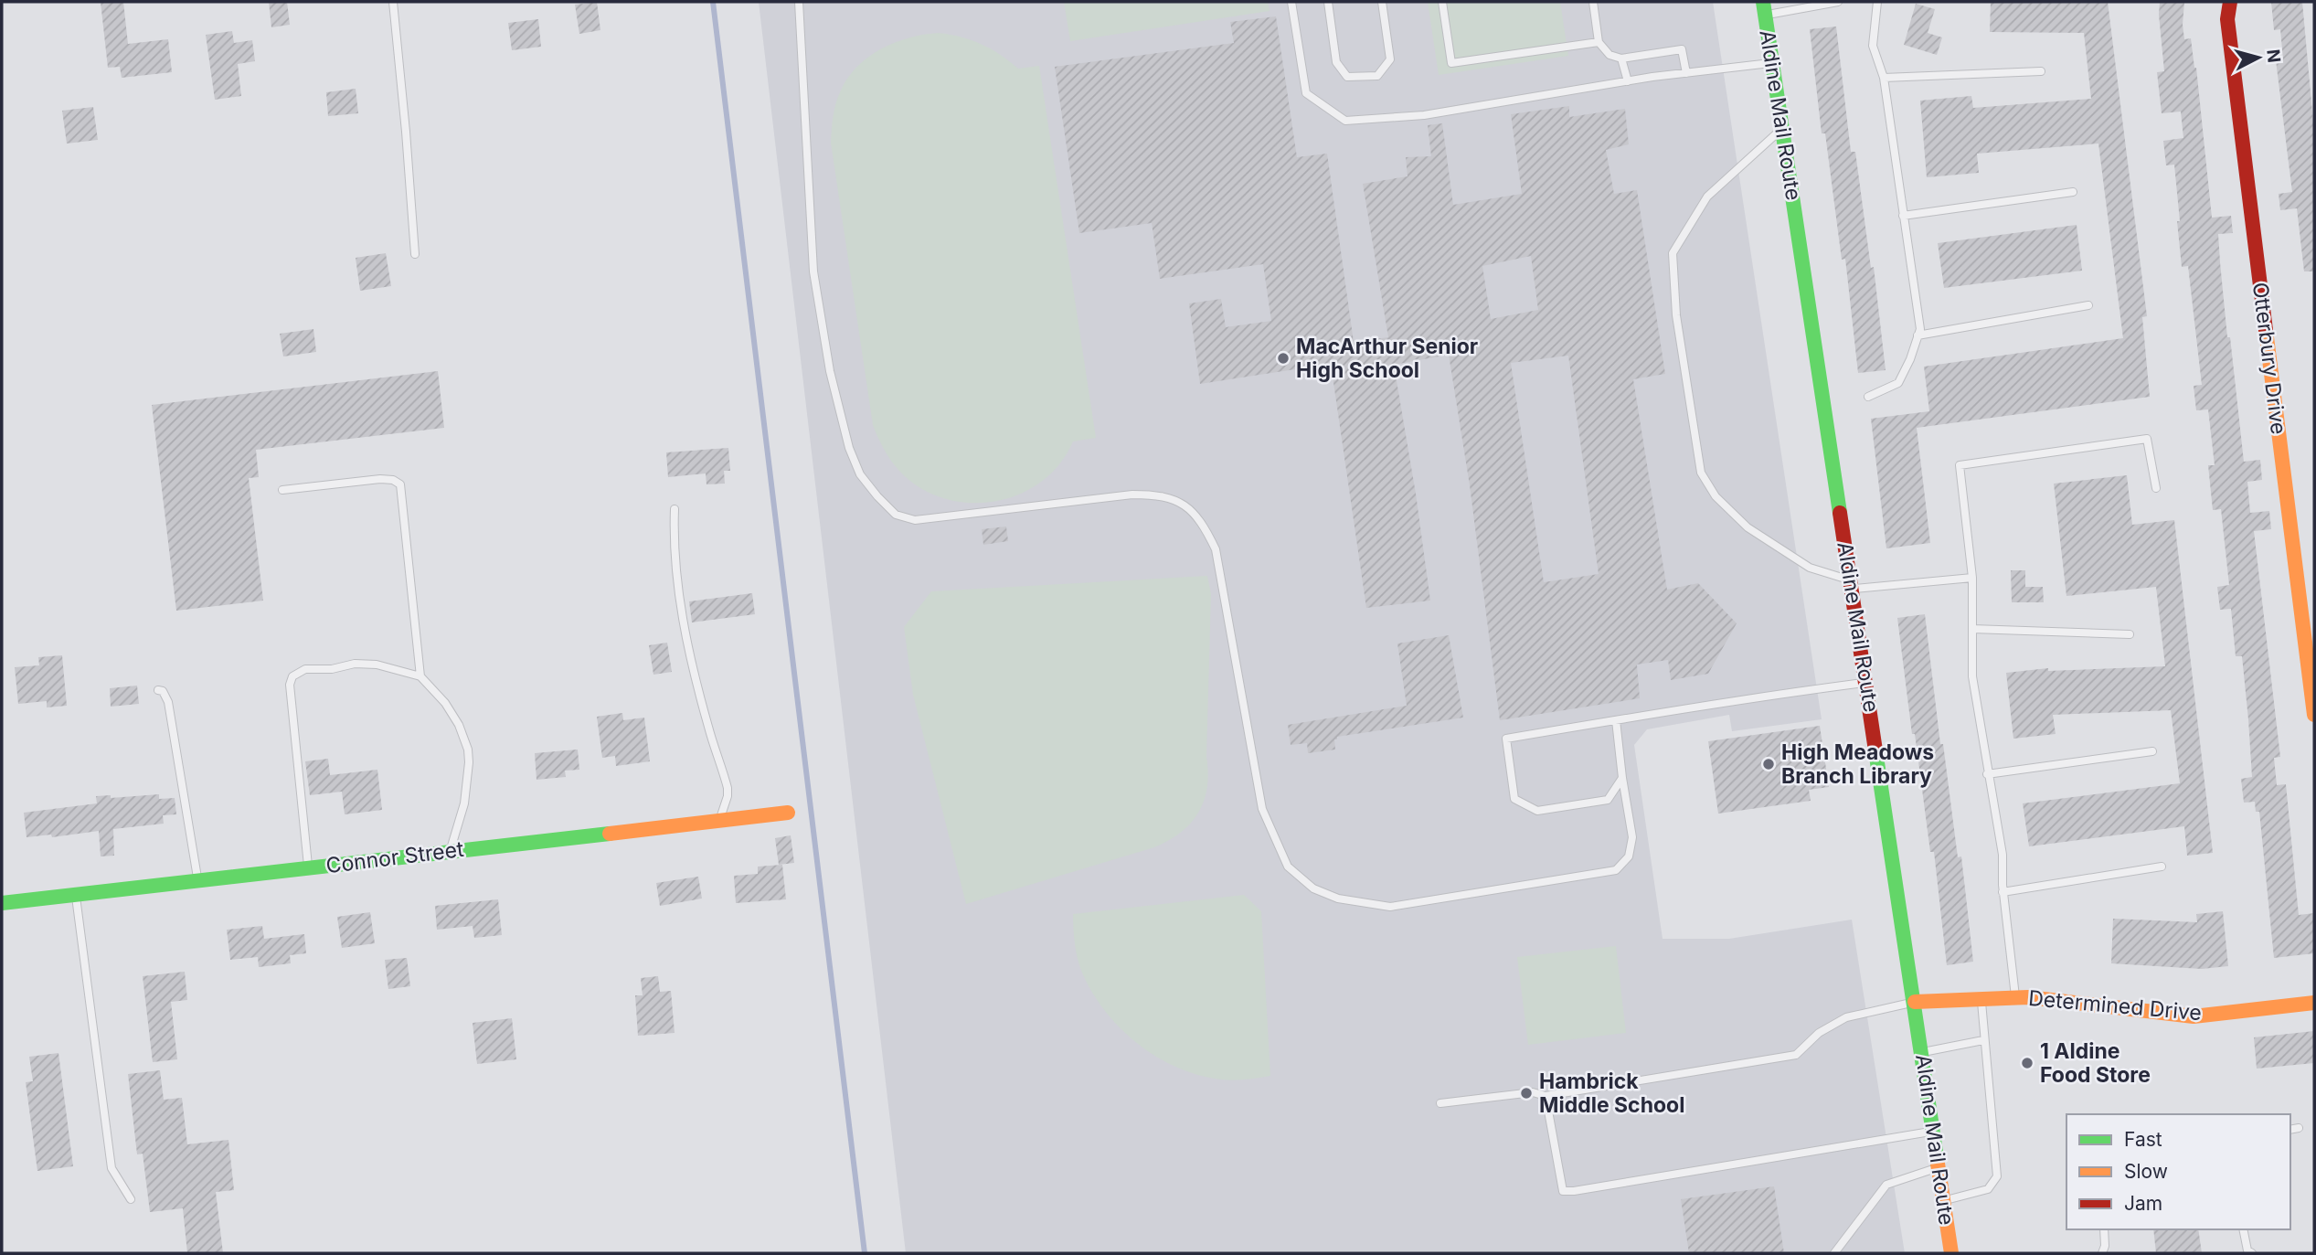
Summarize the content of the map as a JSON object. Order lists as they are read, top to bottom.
{
  "streets": {
    "street": [
      "Aldine Mail Route",
      "Otterbury Drive",
      "Connor Street",
      "Determined Drive"
    ]
  },
  "crossings": [
    ["Aldine Mail Route", "Determined Drive"]
  ],
  "places": [
    "MacArthur Senior High School",
    "High Meadows Branch Library",
    "1 Aldine Food Store",
    "Hambrick Middle School"
  ],
  "legend": ["Fast", "Slow", "Jam"],
  "north": "right"
}
